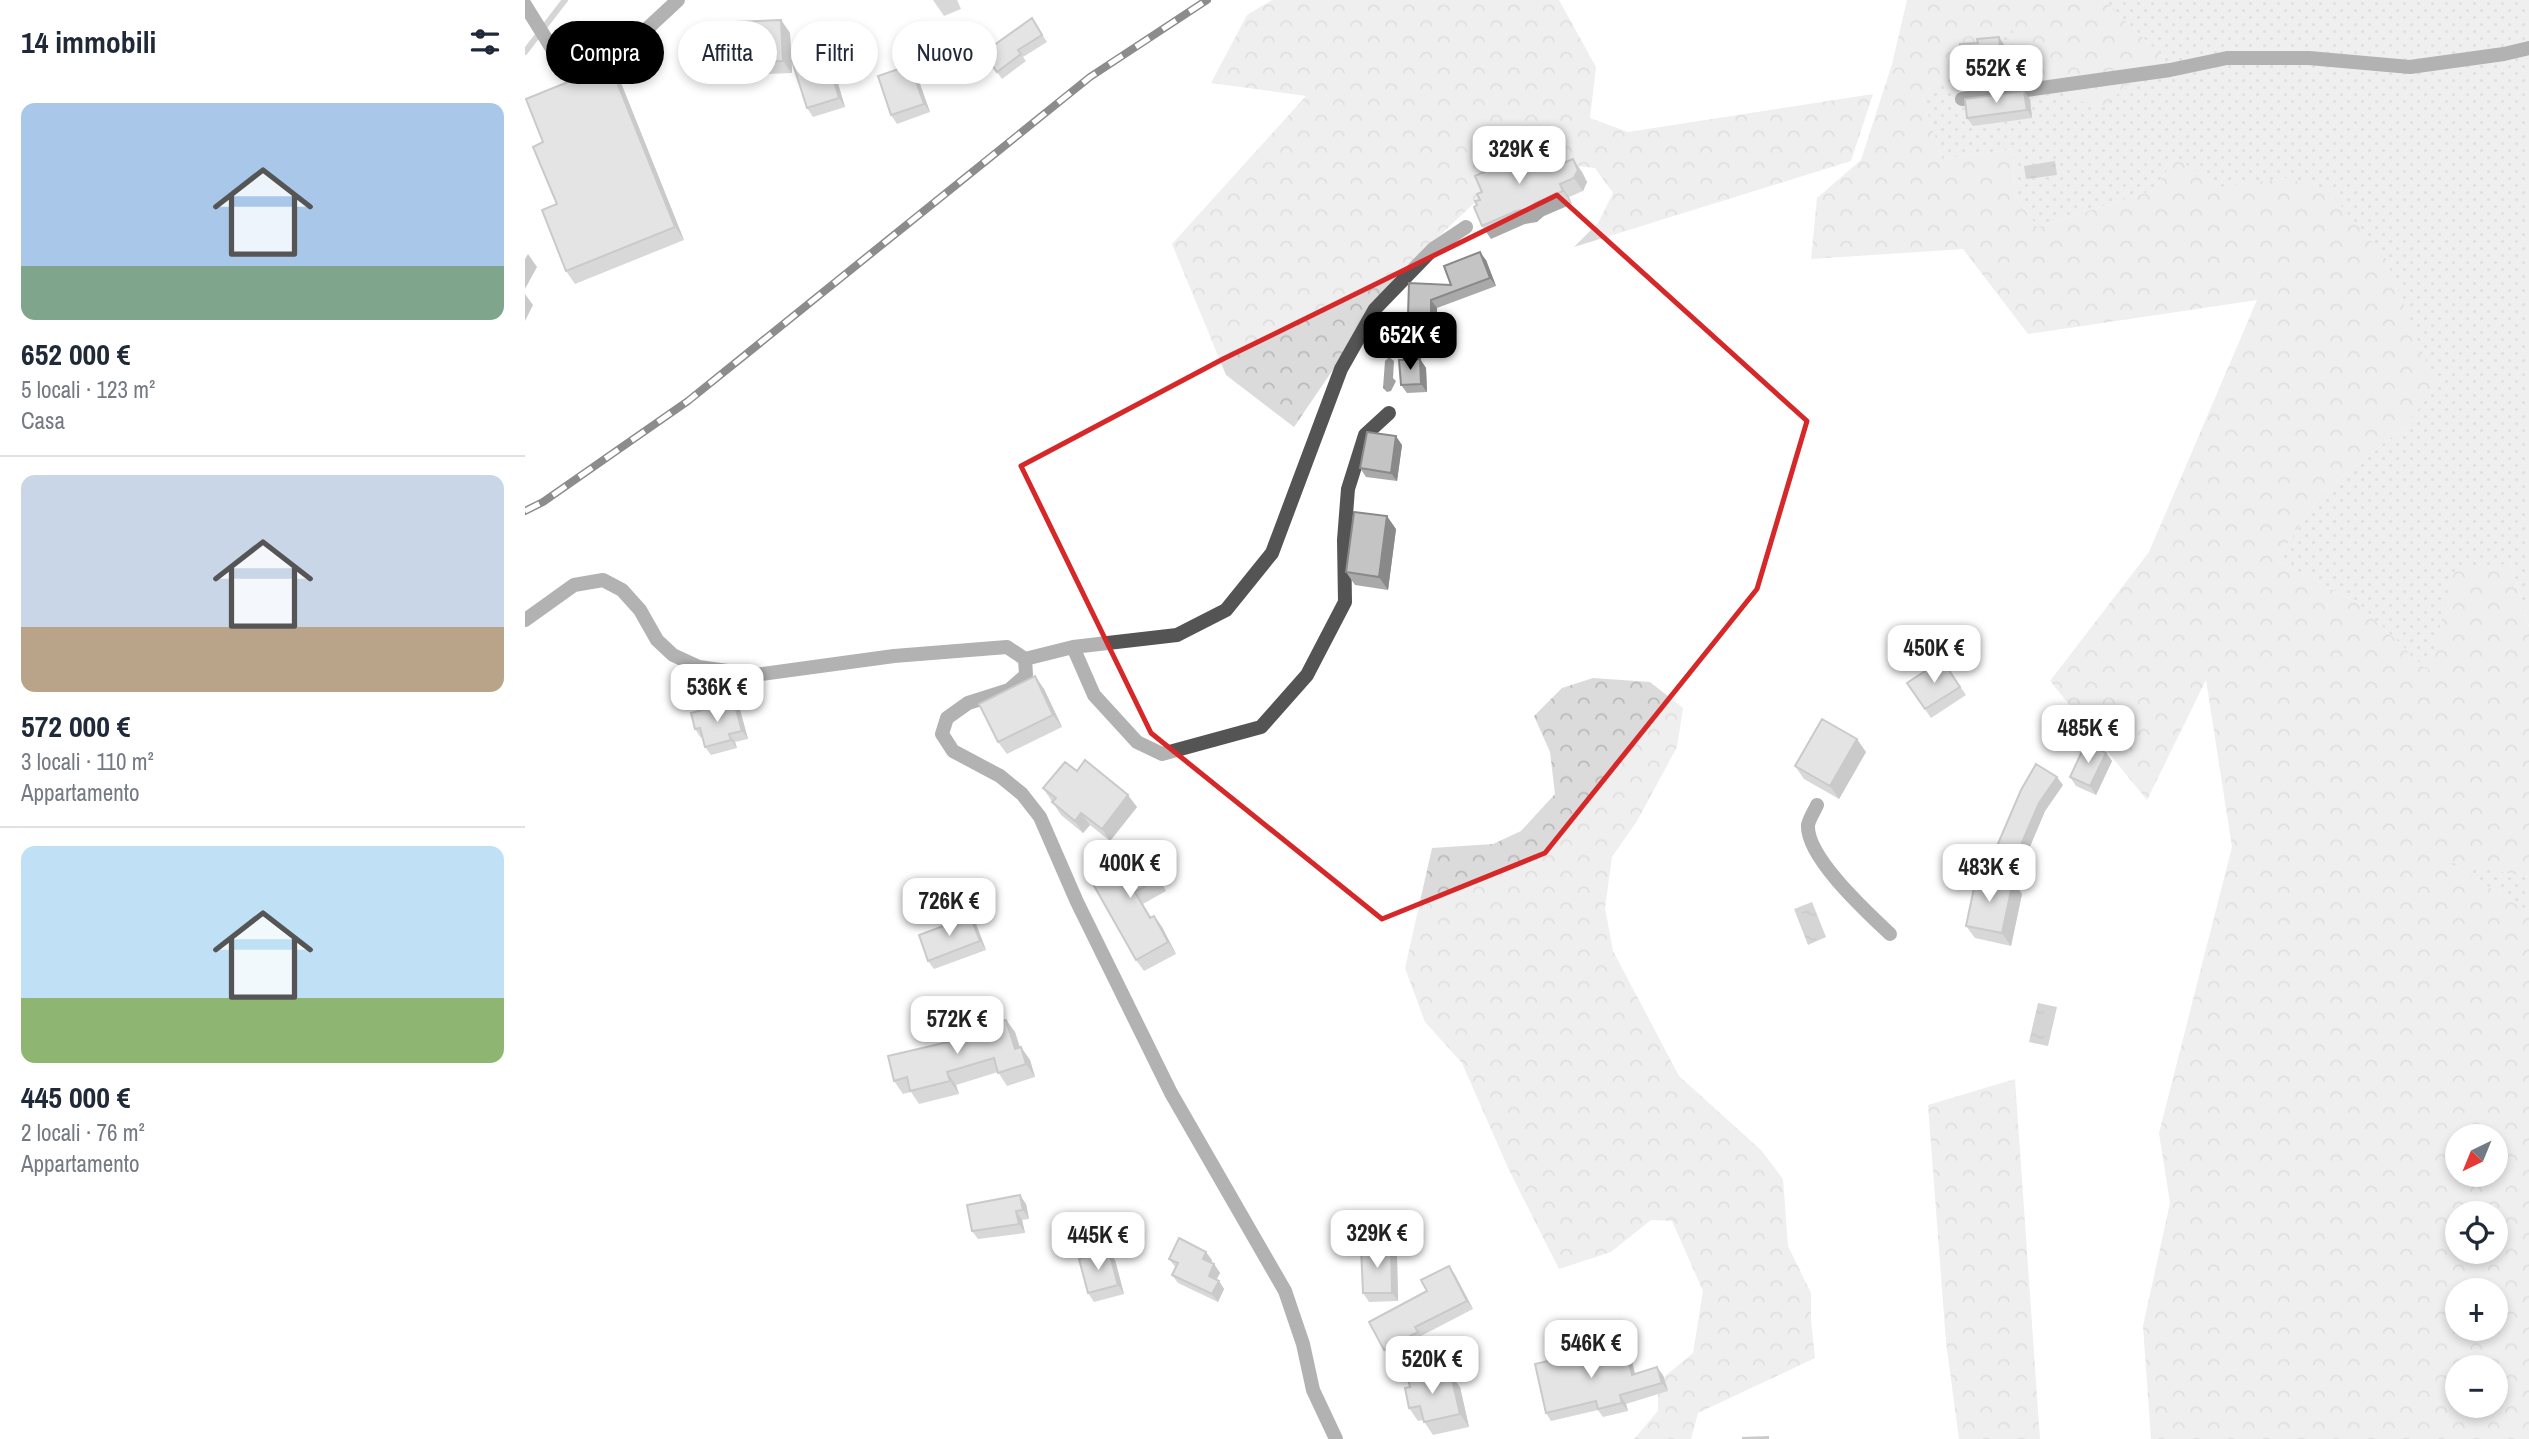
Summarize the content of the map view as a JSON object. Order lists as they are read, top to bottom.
{
  "north": "bottom left",
  "page": {
    "heading": "14 immobili",
    "chip": [
      "Compra",
      "Affitta",
      "Filtri",
      "Nuovo"
    ],
    "price": [
      "552K €",
      "329K €",
      "652K €",
      "450K €",
      "536K €",
      "485K €",
      "400K €",
      "483K €",
      "726K €",
      "572K €",
      "329K €",
      "445K €",
      "546K €",
      "520K €"
    ],
    "list": [
      {
        "name": "652 000 €",
        "note": "5 locali · 123 m² · Casa"
      },
      {
        "name": "572 000 €",
        "note": "3 locali · 110 m² · Appartamento"
      },
      {
        "name": "445 000 €",
        "note": "2 locali · 76 m² · Appartamento"
      }
    ],
    "map_buttons": ["+", "−"]
  }
}
